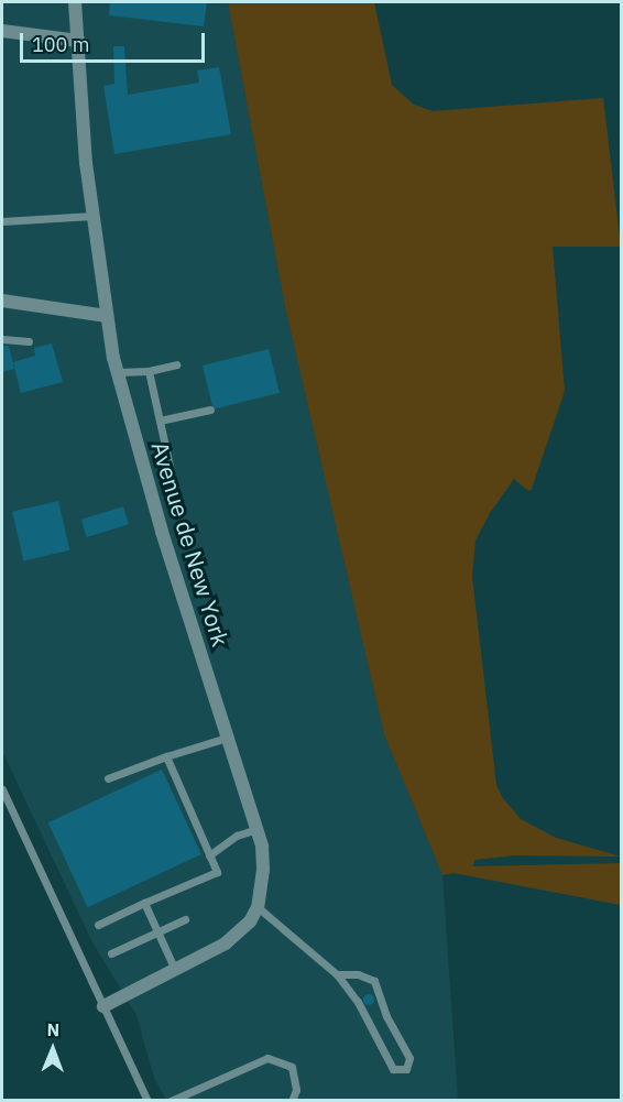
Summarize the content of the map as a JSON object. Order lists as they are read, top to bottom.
{
  "streets": {
    "street": ["Avenue de New York"]
  },
  "scale_bar": "100 m",
  "north": "top"
}
